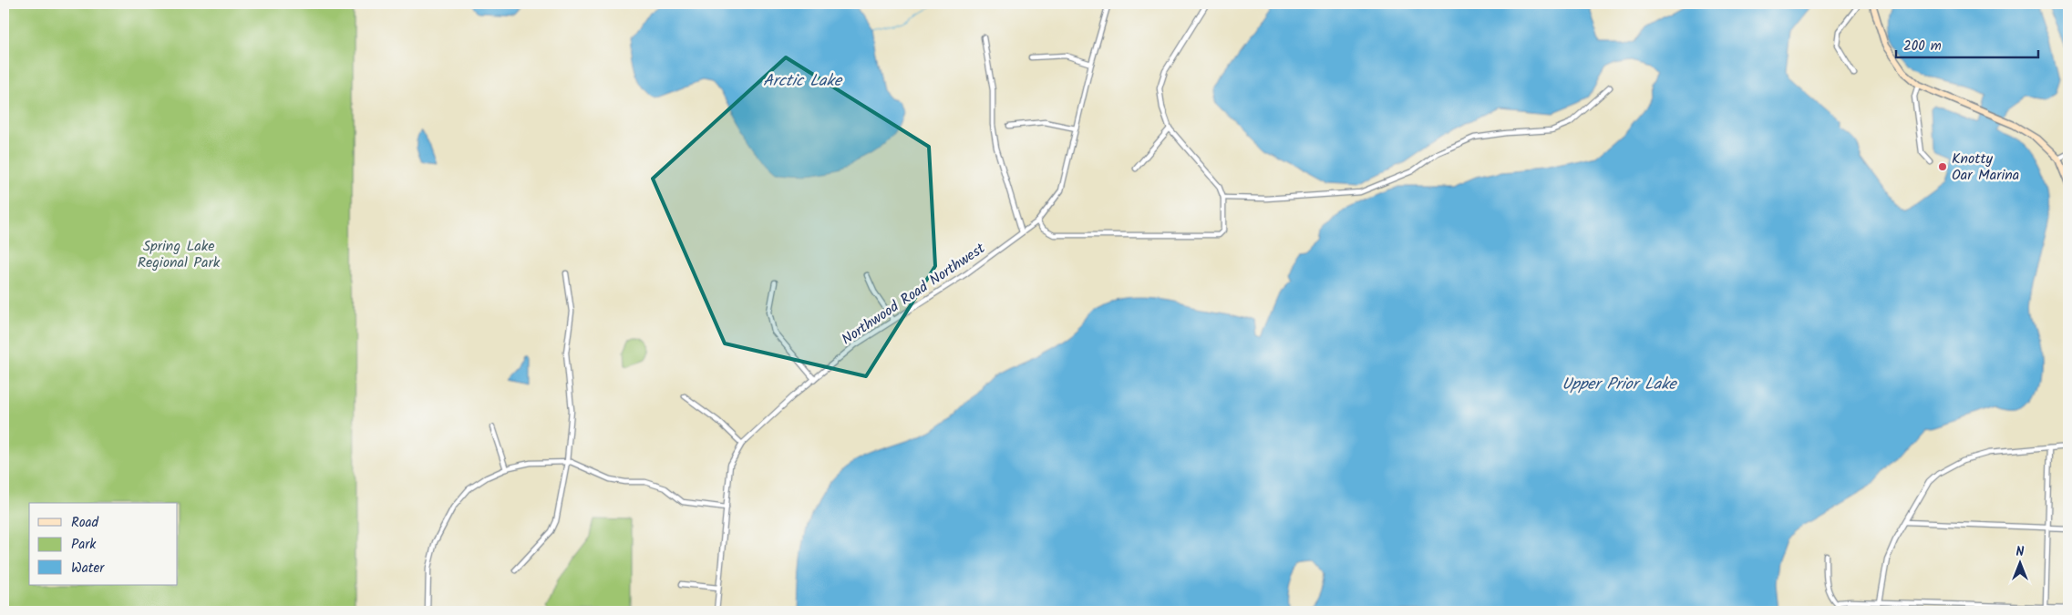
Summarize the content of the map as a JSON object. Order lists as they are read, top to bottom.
{
  "streets": {
    "street": ["Northwood Road Northwest"]
  },
  "water": ["Arctic Lake", "Upper Prior Lake"],
  "parks": ["Spring Lake Regional Park"],
  "places": ["Knotty Oar Marina"],
  "legend": ["Road", "Park", "Water"],
  "scale_bar": "200 m",
  "north": "top"
}
